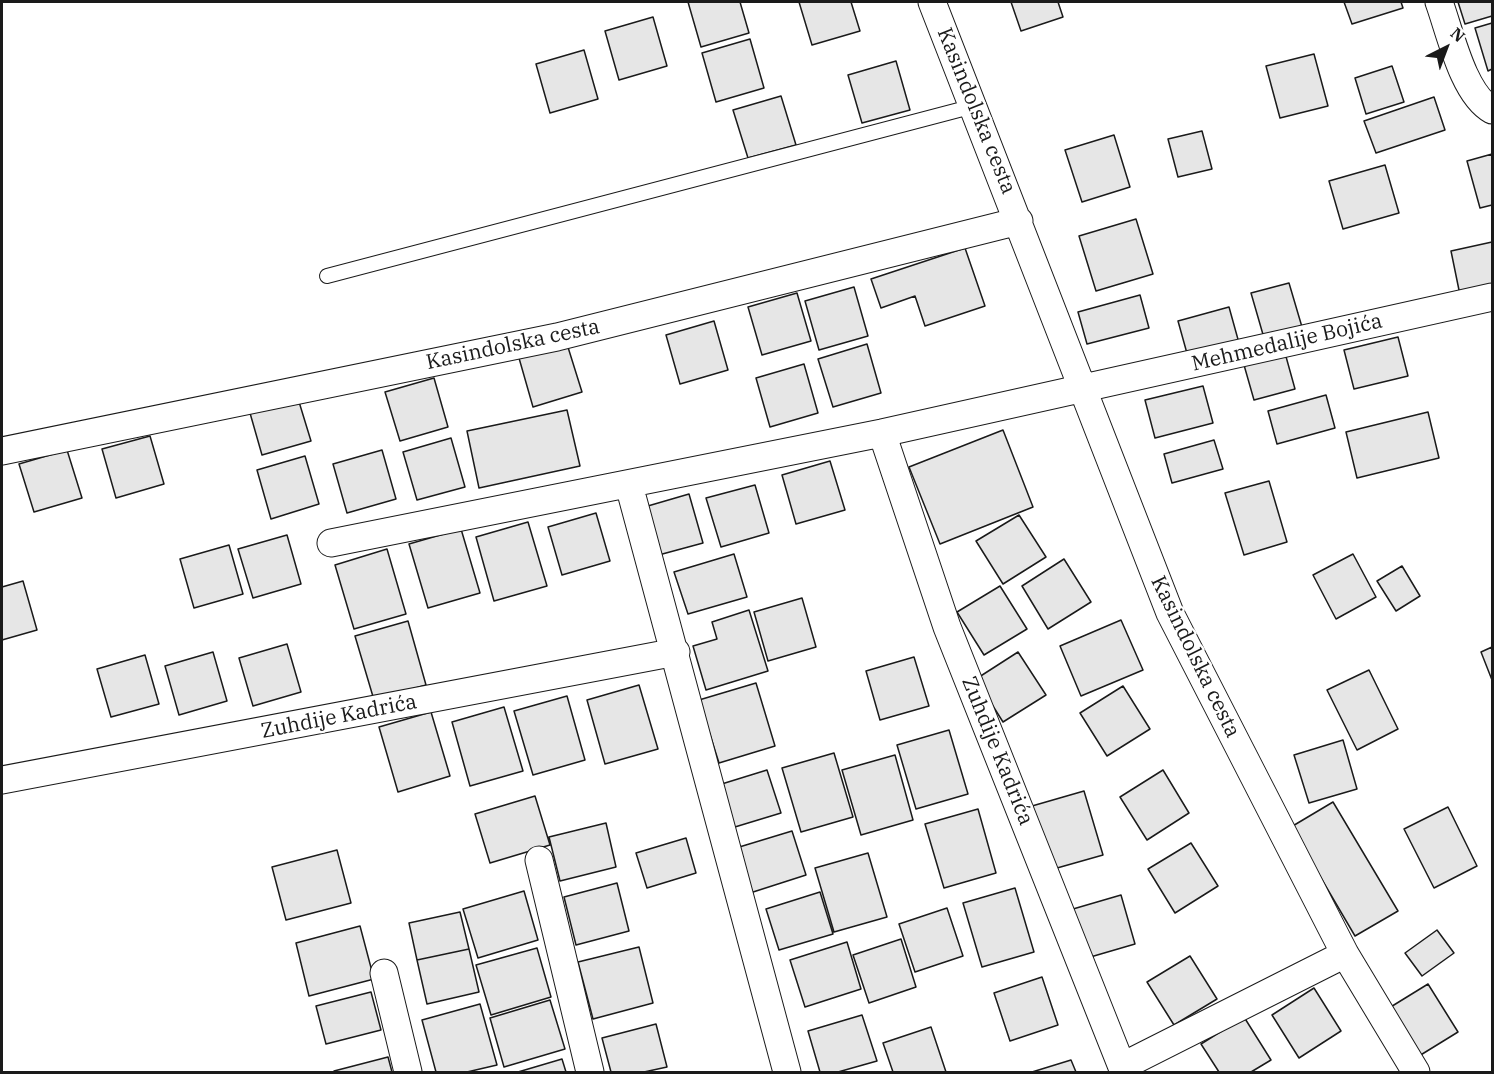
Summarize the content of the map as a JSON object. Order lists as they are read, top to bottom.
{
  "streets": {
    "street": ["Kasindolska cesta", "Mehmedalije Bojića", "Zuhdije Kadrića"]
  },
  "crossings": [
    ["Kasindolska cesta", "Mehmedalije Bojića"],
    ["Kasindolska cesta", "Zuhdije Kadrića"]
  ],
  "north": "top right"
}
